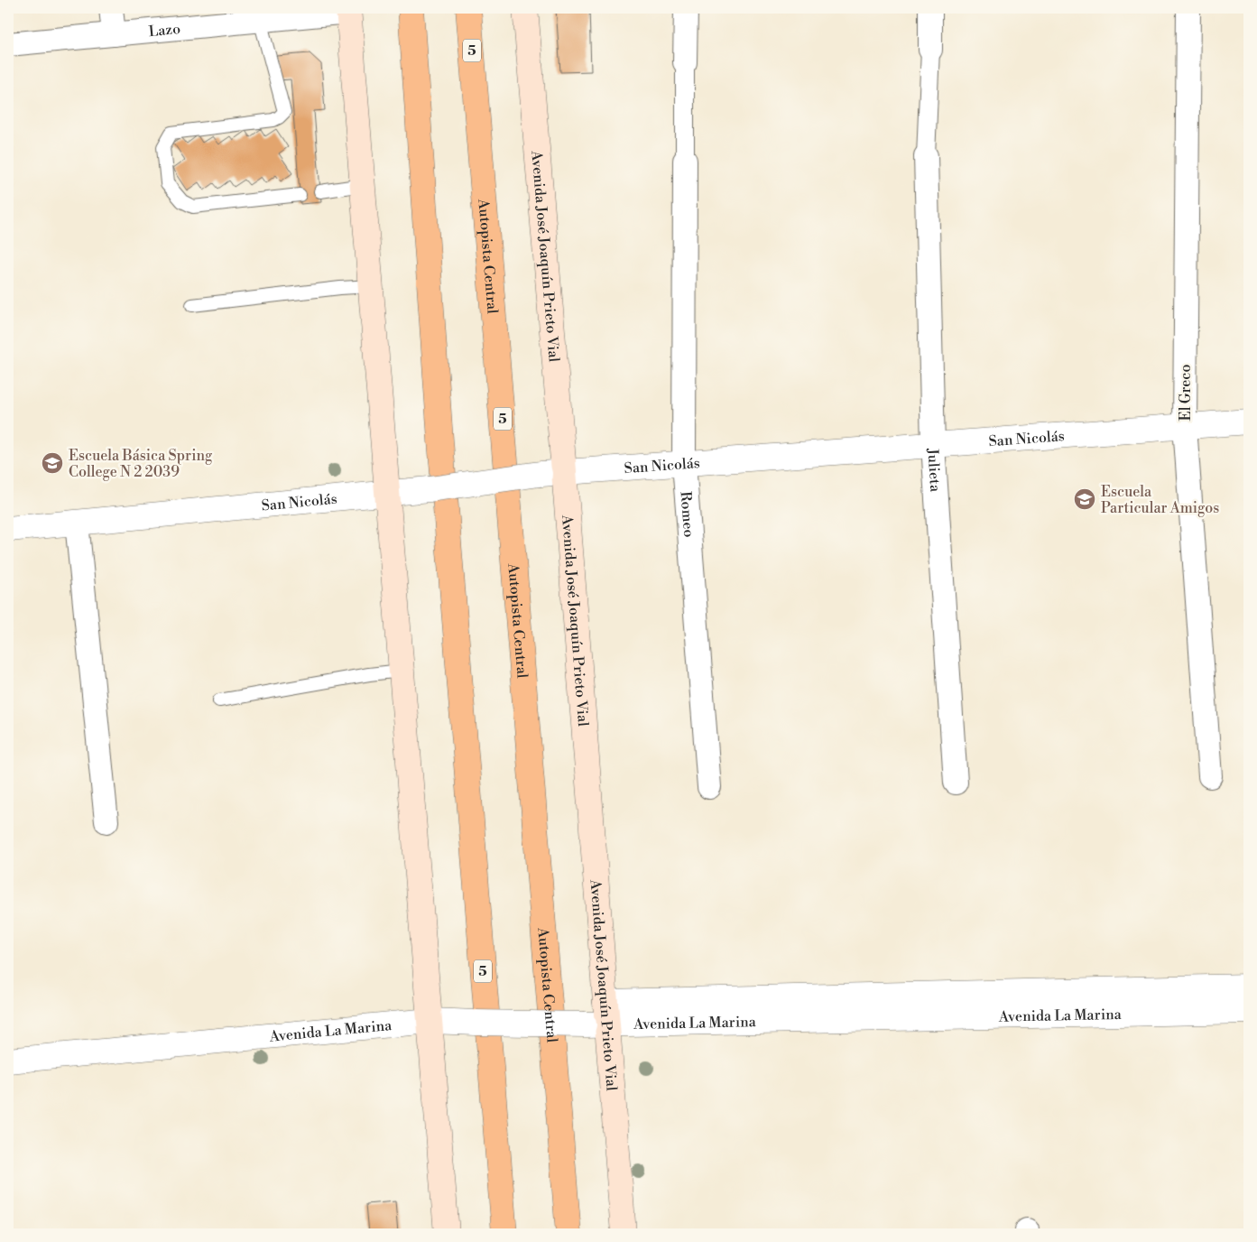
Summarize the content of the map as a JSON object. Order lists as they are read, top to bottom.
{
  "streets": {
    "highway": ["5", "Autopista Central"],
    "main road": ["Avenida José Joaquín Prieto Vial"],
    "street": [
      "Lazo",
      "El Greco",
      "San Nicolás",
      "Julieta",
      "Romeo",
      "Avenida La Marina"
    ]
  },
  "crossings": [
    ["Avenida José Joaquín Prieto Vial", "San Nicolás"],
    ["Avenida José Joaquín Prieto Vial", "Avenida La Marina"],
    ["El Greco", "San Nicolás"],
    ["San Nicolás", "Julieta"],
    ["San Nicolás", "Romeo"]
  ],
  "places": {
    "school or university": ["Escuela Básica Spring College N 2 2039", "Escuela Particular Amigos"]
  }
}
